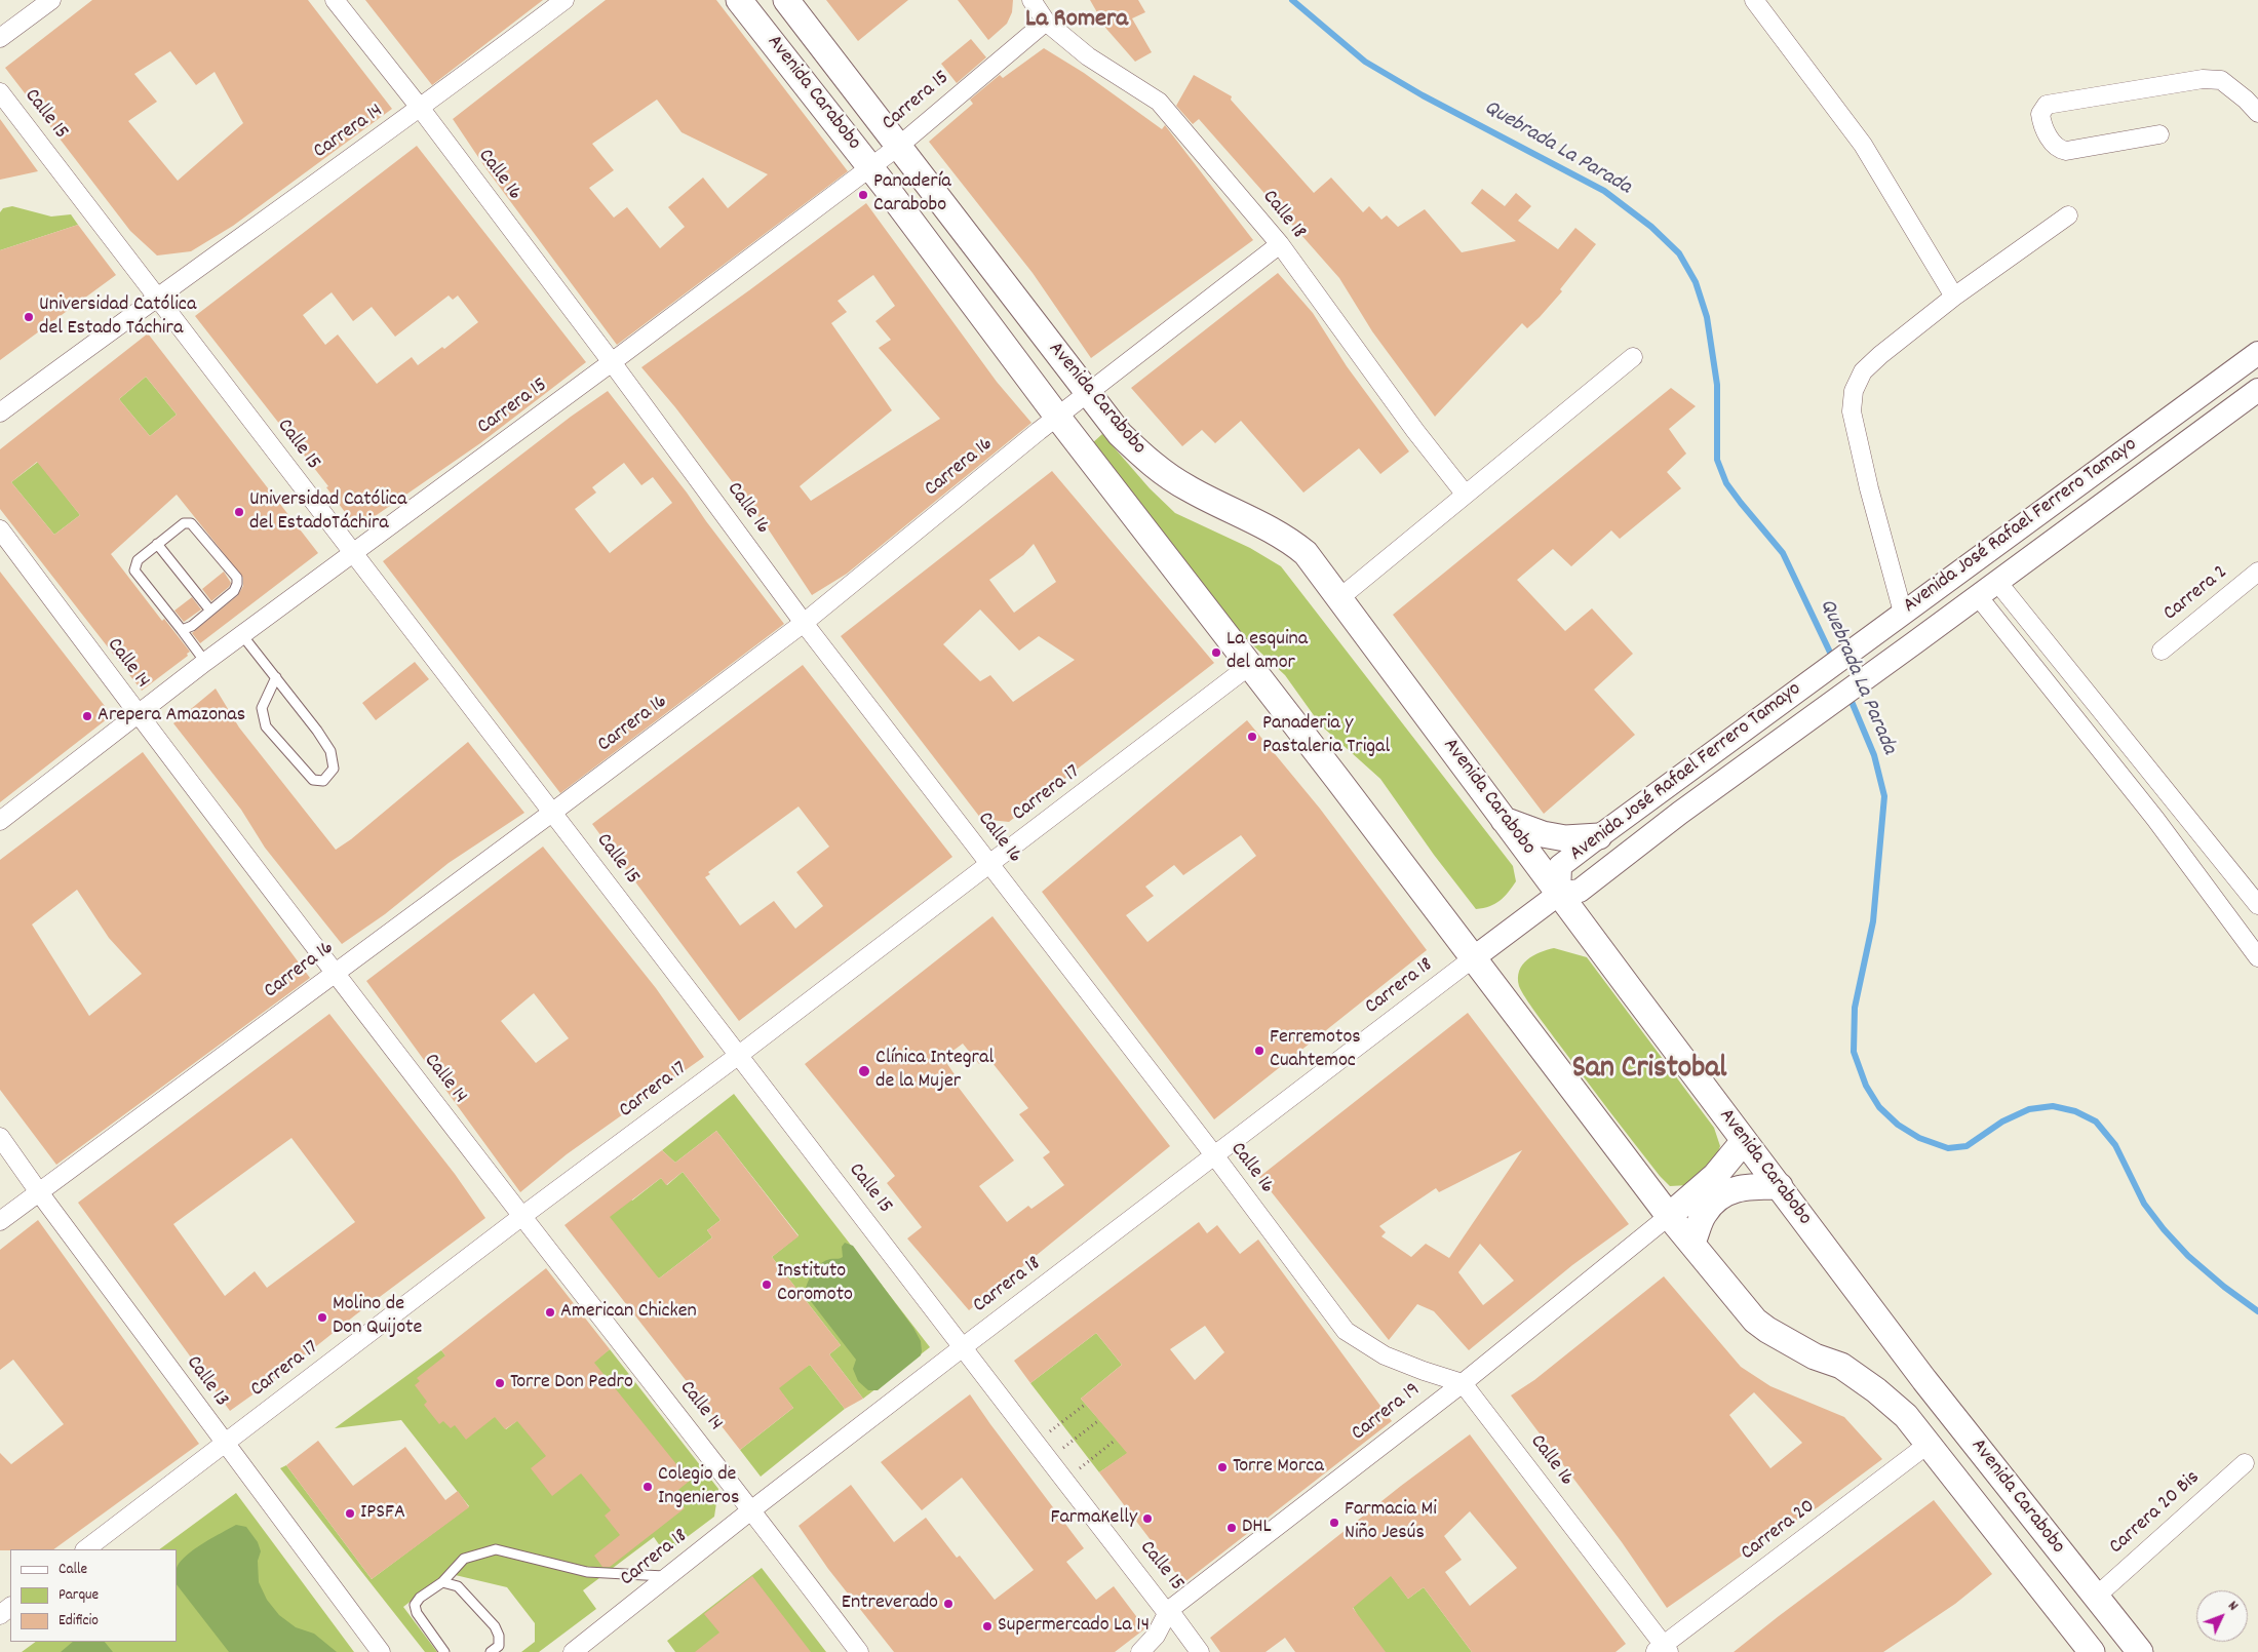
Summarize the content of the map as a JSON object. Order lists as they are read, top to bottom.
{
  "streets": {
    "main road": ["Avenida Carabobo"],
    "street": [
      "Carrera 15",
      "Calle 15",
      "Carrera 14",
      "Calle 16",
      "Calle 18",
      "Carrera 16",
      "Avenida José Rafael Ferrero Tamayo",
      "Carrera 2",
      "Calle 14",
      "Carrera 17",
      "Carrera 18",
      "Calle 13",
      "Carrera 19",
      "Carrera 20 Bis",
      "Carrera 20"
    ]
  },
  "crossings": [
    ["Avenida Carabobo", "Carrera 15"],
    ["Avenida Carabobo", "Carrera 16"],
    ["Avenida Carabobo", "Avenida José Rafael Ferrero Tamayo"],
    ["Avenida Carabobo", "Carrera 17"],
    ["Avenida Carabobo", "Carrera 18"],
    ["Avenida Carabobo", "Carrera 19"],
    ["Avenida Carabobo", "Carrera 20 Bis"],
    ["Avenida Carabobo", "Carrera 20"],
    ["Carrera 15", "Calle 15"],
    ["Carrera 15", "Calle 16"],
    ["Carrera 15", "Calle 18"],
    ["Carrera 15", "Calle 14"],
    ["Calle 15", "Carrera 14"],
    ["Calle 15", "Carrera 16"],
    ["Calle 15", "Carrera 17"],
    ["Calle 15", "Carrera 18"],
    ["Calle 15", "Carrera 19"],
    ["Carrera 14", "Calle 16"],
    ["Calle 16", "Carrera 16"],
    ["Calle 16", "Carrera 17"],
    ["Calle 16", "Carrera 18"],
    ["Calle 16", "Carrera 19"],
    ["Calle 16", "Carrera 20"],
    ["Calle 18", "Carrera 16"],
    ["Carrera 16", "Calle 14"],
    ["Carrera 16", "Calle 13"],
    ["Calle 14", "Carrera 17"],
    ["Calle 14", "Carrera 18"],
    ["Carrera 17", "Calle 13"]
  ],
  "districts": ["La Romera", "San Cristobal"],
  "water": ["Quebrada La Parada"],
  "places": [
    "Panadería Carabobo",
    "Universidad Católica del Estado Táchira",
    "Universidad Católica del EstadoTáchira",
    "La esquina del amor",
    "Arepera Amazonas",
    "Panaderia y Pastaleria Trigal",
    "Ferremotos Cuahtemoc",
    "Clínica Integral de la Mujer",
    "Instituto Coromoto",
    "American Chicken",
    "Molino de Don Quijote",
    "Torre Don Pedro",
    "Torre Morca",
    "Colegio de Ingenieros",
    "IPSFA",
    "FarmaKelly",
    "Farmacia Mi Niño Jesús",
    "DHL",
    "Entreverado",
    "Supermercado La 14"
  ],
  "legend": ["Calle", "Parque", "Edificio"],
  "north": "top right"
}
